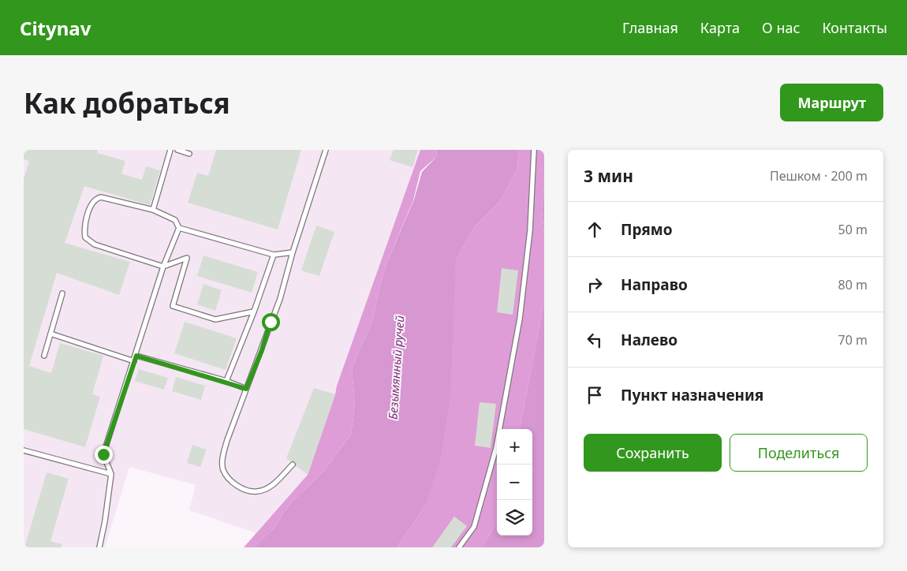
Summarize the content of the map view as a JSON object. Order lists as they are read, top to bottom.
{
  "water": ["Безымянный ручей"],
  "page": {
    "header": "Citynav",
    "nav": [
      "Главная",
      "Карта",
      "О нас",
      "Контакты"
    ],
    "buttons": [
      "Маршрут",
      ["Сохранить", "Поделиться"]
    ],
    "title": "Как добраться",
    "heading": ["3 мин", "Пешком · 200 m"],
    "list": [
      ["Прямо", "50 m"],
      ["Направо", "80 m"],
      ["Налево", "70 m"],
      "Пункт назначения"
    ],
    "map_buttons": ["+", "−"]
  }
}
